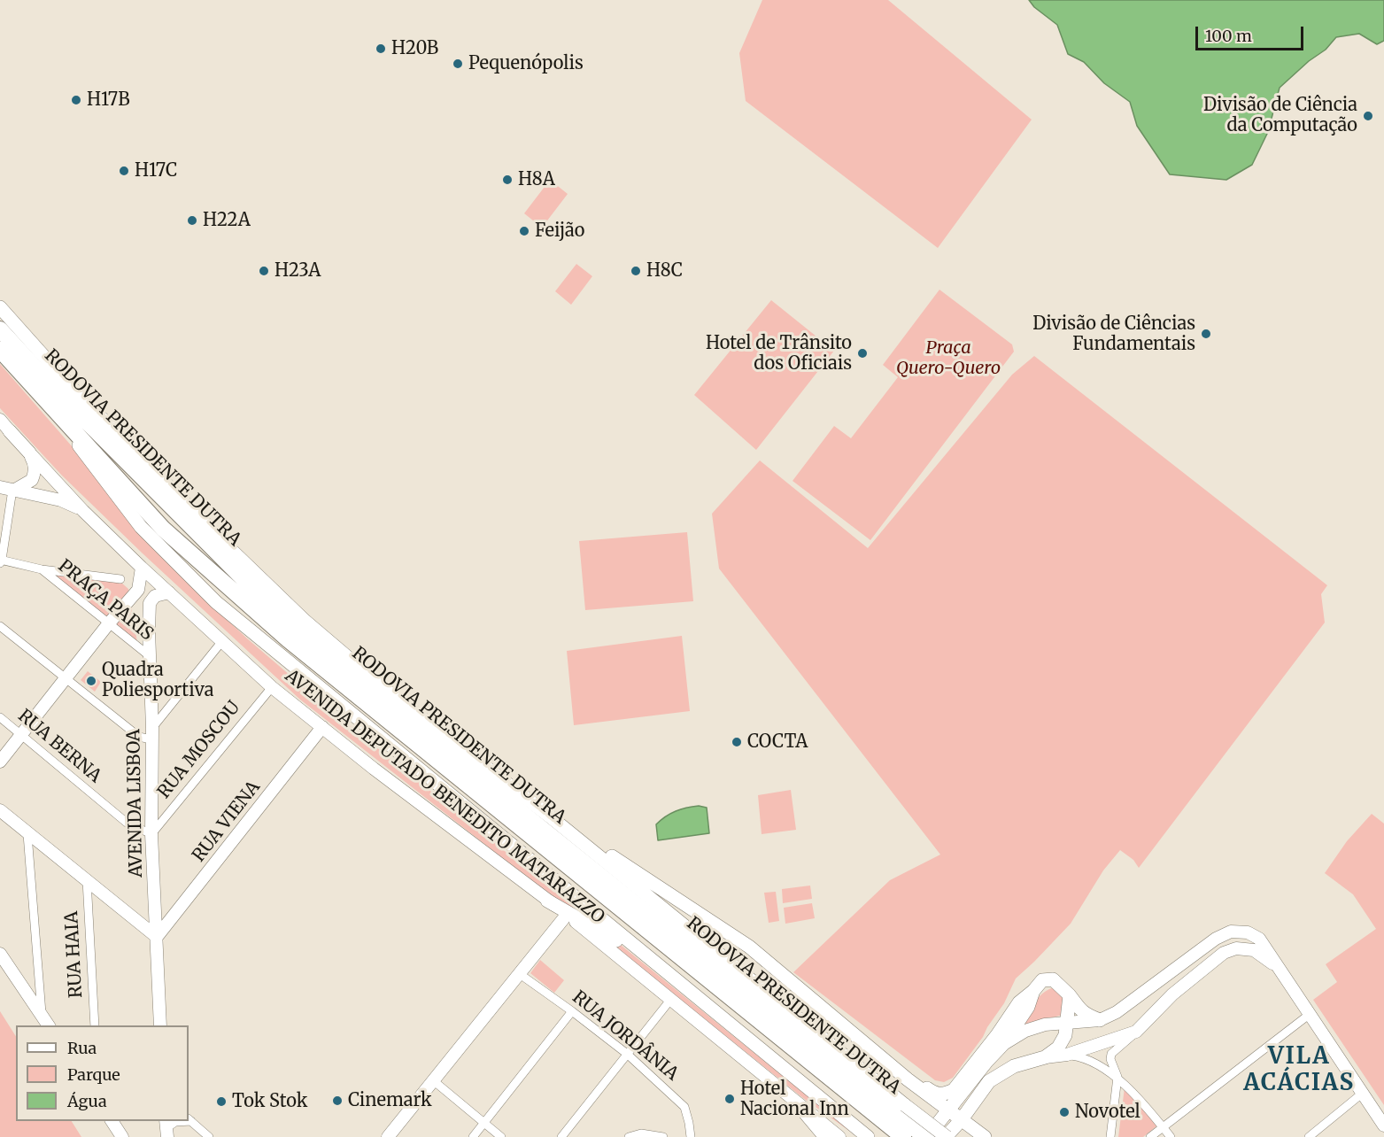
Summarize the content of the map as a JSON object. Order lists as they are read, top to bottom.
{
  "streets": {
    "highway": ["RODOVIA PRESIDENTE DUTRA"],
    "main road": ["AVENIDA DEPUTADO BENEDITO MATARAZZO", "AVENIDA LISBOA", "RUA VIENA"],
    "street": [
      "PRAÇA PARIS",
      "RUA BERNA",
      "RUA MOSCOU",
      "RUA HAIA",
      "RUA JORDÂNIA"
    ]
  },
  "crossings": [
    ["PRAÇA PARIS", "AVENIDA LISBOA"],
    ["RUA BERNA", "RUA MOSCOU"],
    ["RUA BERNA", "AVENIDA LISBOA"],
    ["RUA MOSCOU", "AVENIDA DEPUTADO BENEDITO MATARAZZO"],
    ["RUA MOSCOU", "AVENIDA LISBOA"],
    ["AVENIDA DEPUTADO BENEDITO MATARAZZO", "AVENIDA LISBOA"],
    ["AVENIDA DEPUTADO BENEDITO MATARAZZO", "RUA VIENA"],
    ["AVENIDA LISBOA", "RUA VIENA"]
  ],
  "districts": ["VILA ACÁCIAS"],
  "parks": ["Praça Quero-Quero"],
  "places": [
    "H20B",
    "Pequenópolis",
    "H17B",
    "Divisão de Ciência da Computação",
    "H17C",
    "H8A",
    "H22A",
    "Feijão",
    "H23A",
    "H8C",
    "Divisão de Ciências Fundamentais",
    "Hotel de Trânsito dos Oficiais",
    "Quadra Poliesportiva",
    "COCTA",
    "Hotel Nacional Inn",
    "Cinemark",
    "Tok Stok",
    "Novotel"
  ],
  "legend": ["Rua", "Parque", "Água"],
  "scale_bar": "100 m"
}
